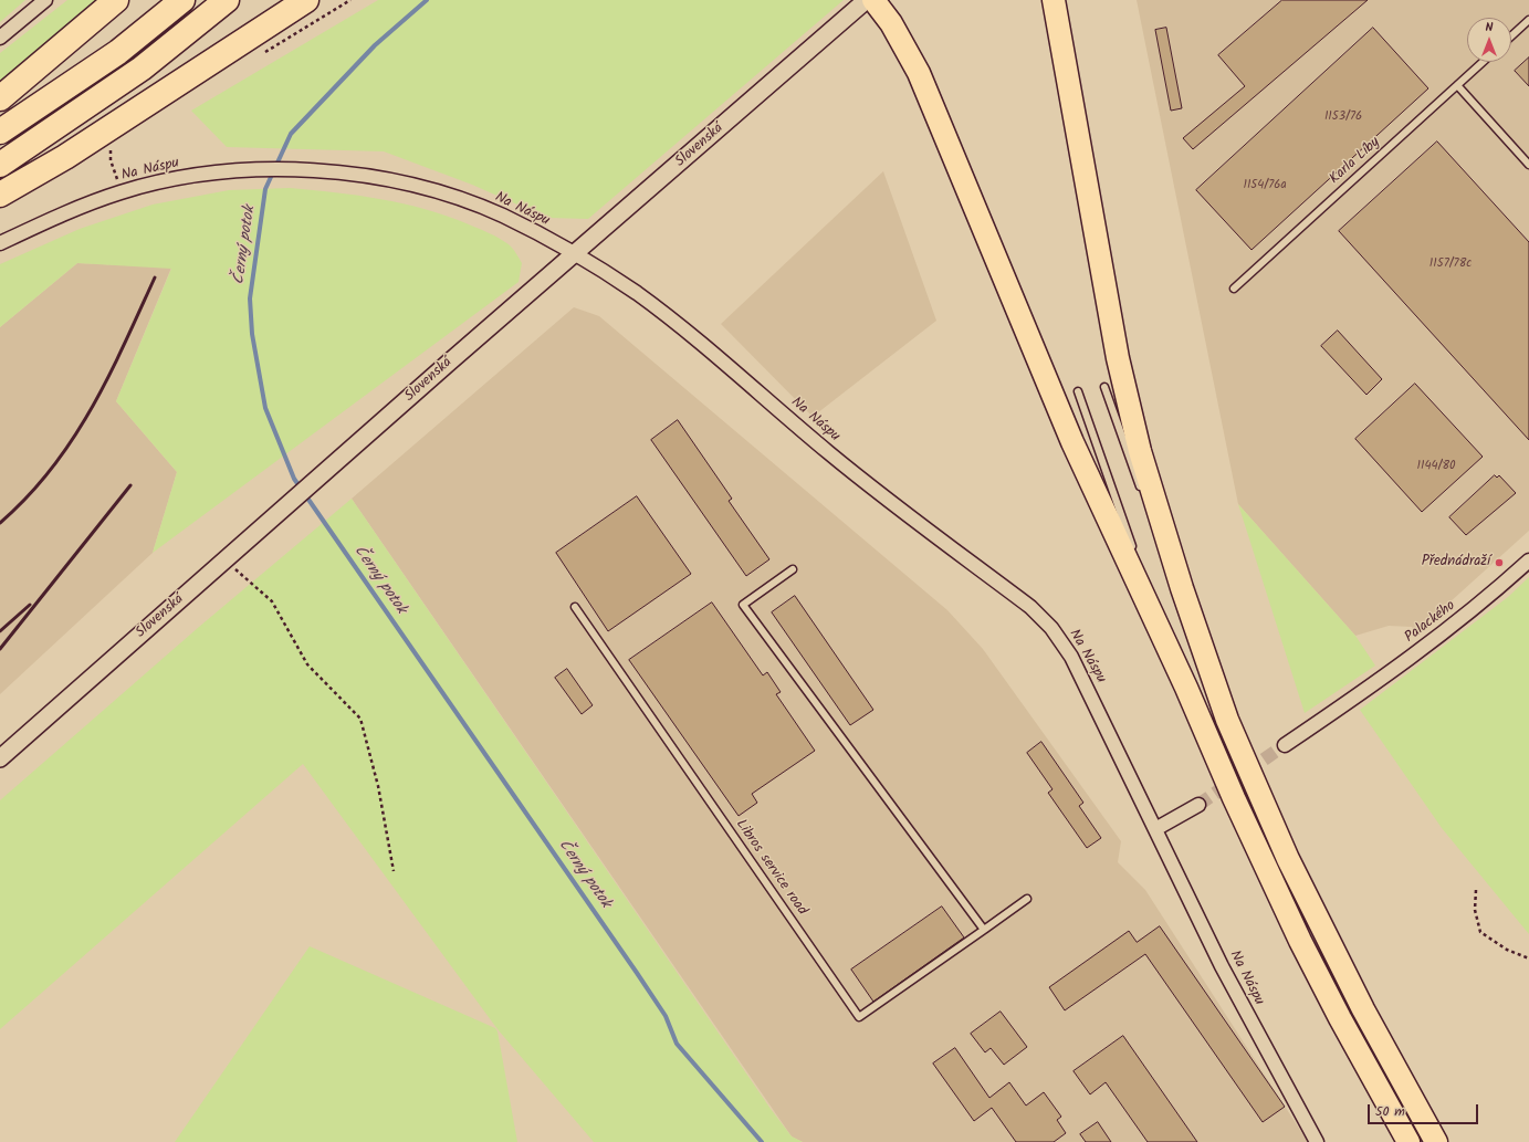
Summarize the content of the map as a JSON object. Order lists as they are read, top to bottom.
{
  "streets": {
    "street": ["Slovenská", "Na Náspu", "Palackého"],
    "lane": ["Karla Líby", "Libros service road"]
  },
  "crossings": [
    ["Slovenská", "Na Náspu"]
  ],
  "water": ["Černý potok"],
  "places": ["Přednádraží"],
  "house_numbers": [
    "1153/76",
    "1154/76a",
    "1157/78c",
    "1144/80"
  ],
  "scale_bar": "50 m",
  "north": "top"
}
